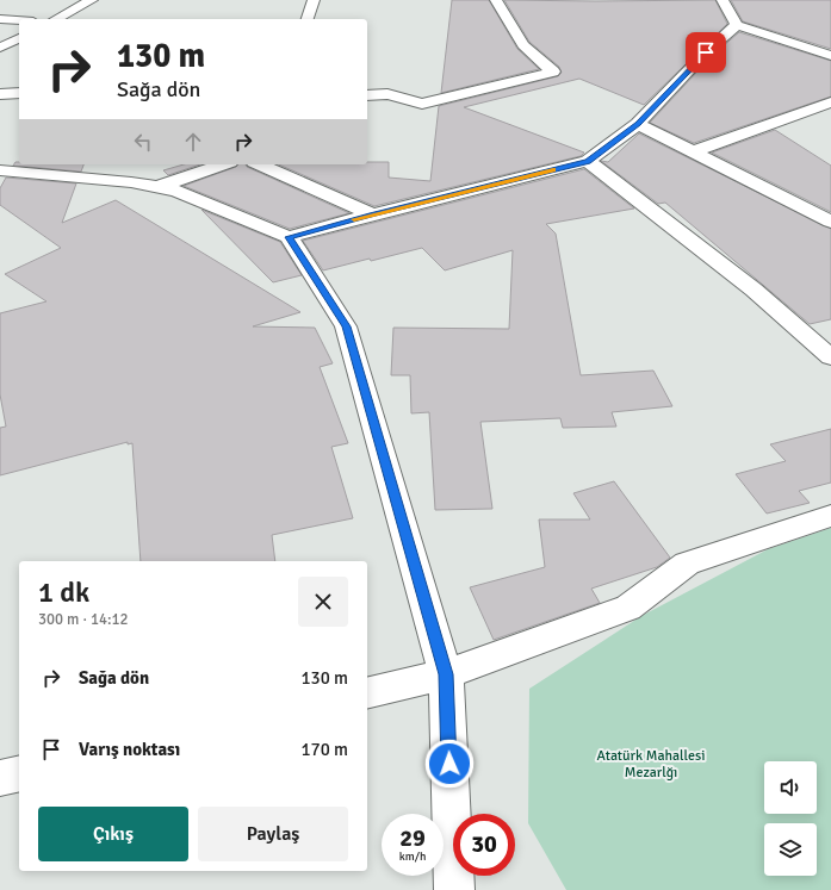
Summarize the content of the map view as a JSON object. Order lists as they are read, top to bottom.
{
  "parks": ["Atatürk Mahallesi Mezarlğı"],
  "page": {
    "turn": ["130 m", "Sağa dön"],
    "heading": ["1 dk", "300 m · 14:12"],
    "list": [
      {
        "name": "Sağa dön",
        "value": "130 m"
      },
      {
        "name": "Varış noktası",
        "value": "170 m"
      }
    ],
    "buttons": ["Çıkış", "Paylaş"],
    "speed": "29 km/h",
    "limit": "30"
  }
}
